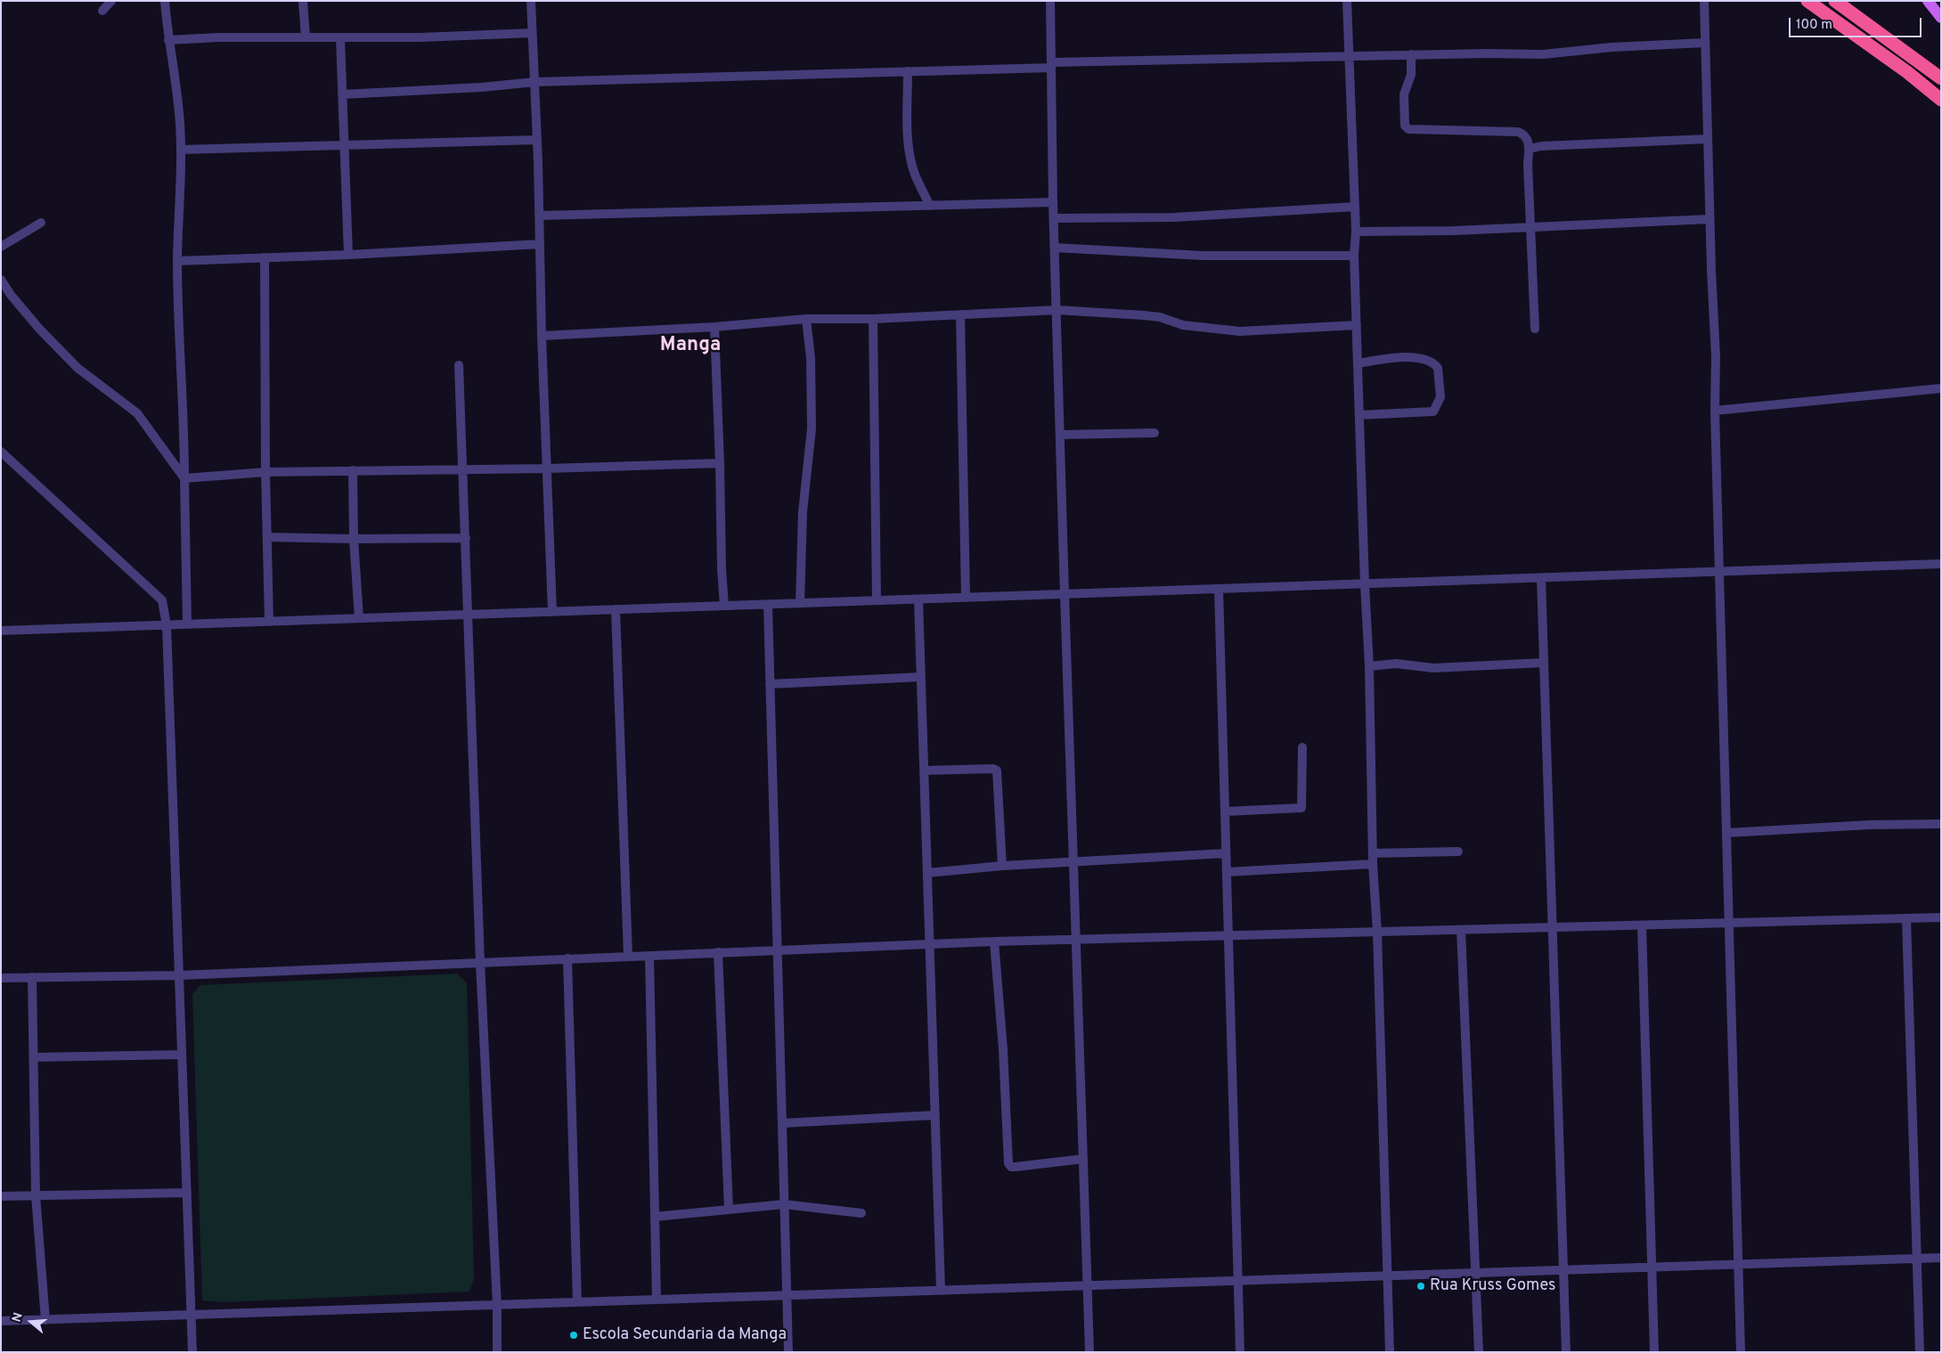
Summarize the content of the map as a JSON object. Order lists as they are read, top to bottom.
{
  "districts": ["Manga"],
  "places": ["Rua Kruss Gomes", "Escola Secundaria da Manga"],
  "scale_bar": "100 m",
  "north": "left"
}
